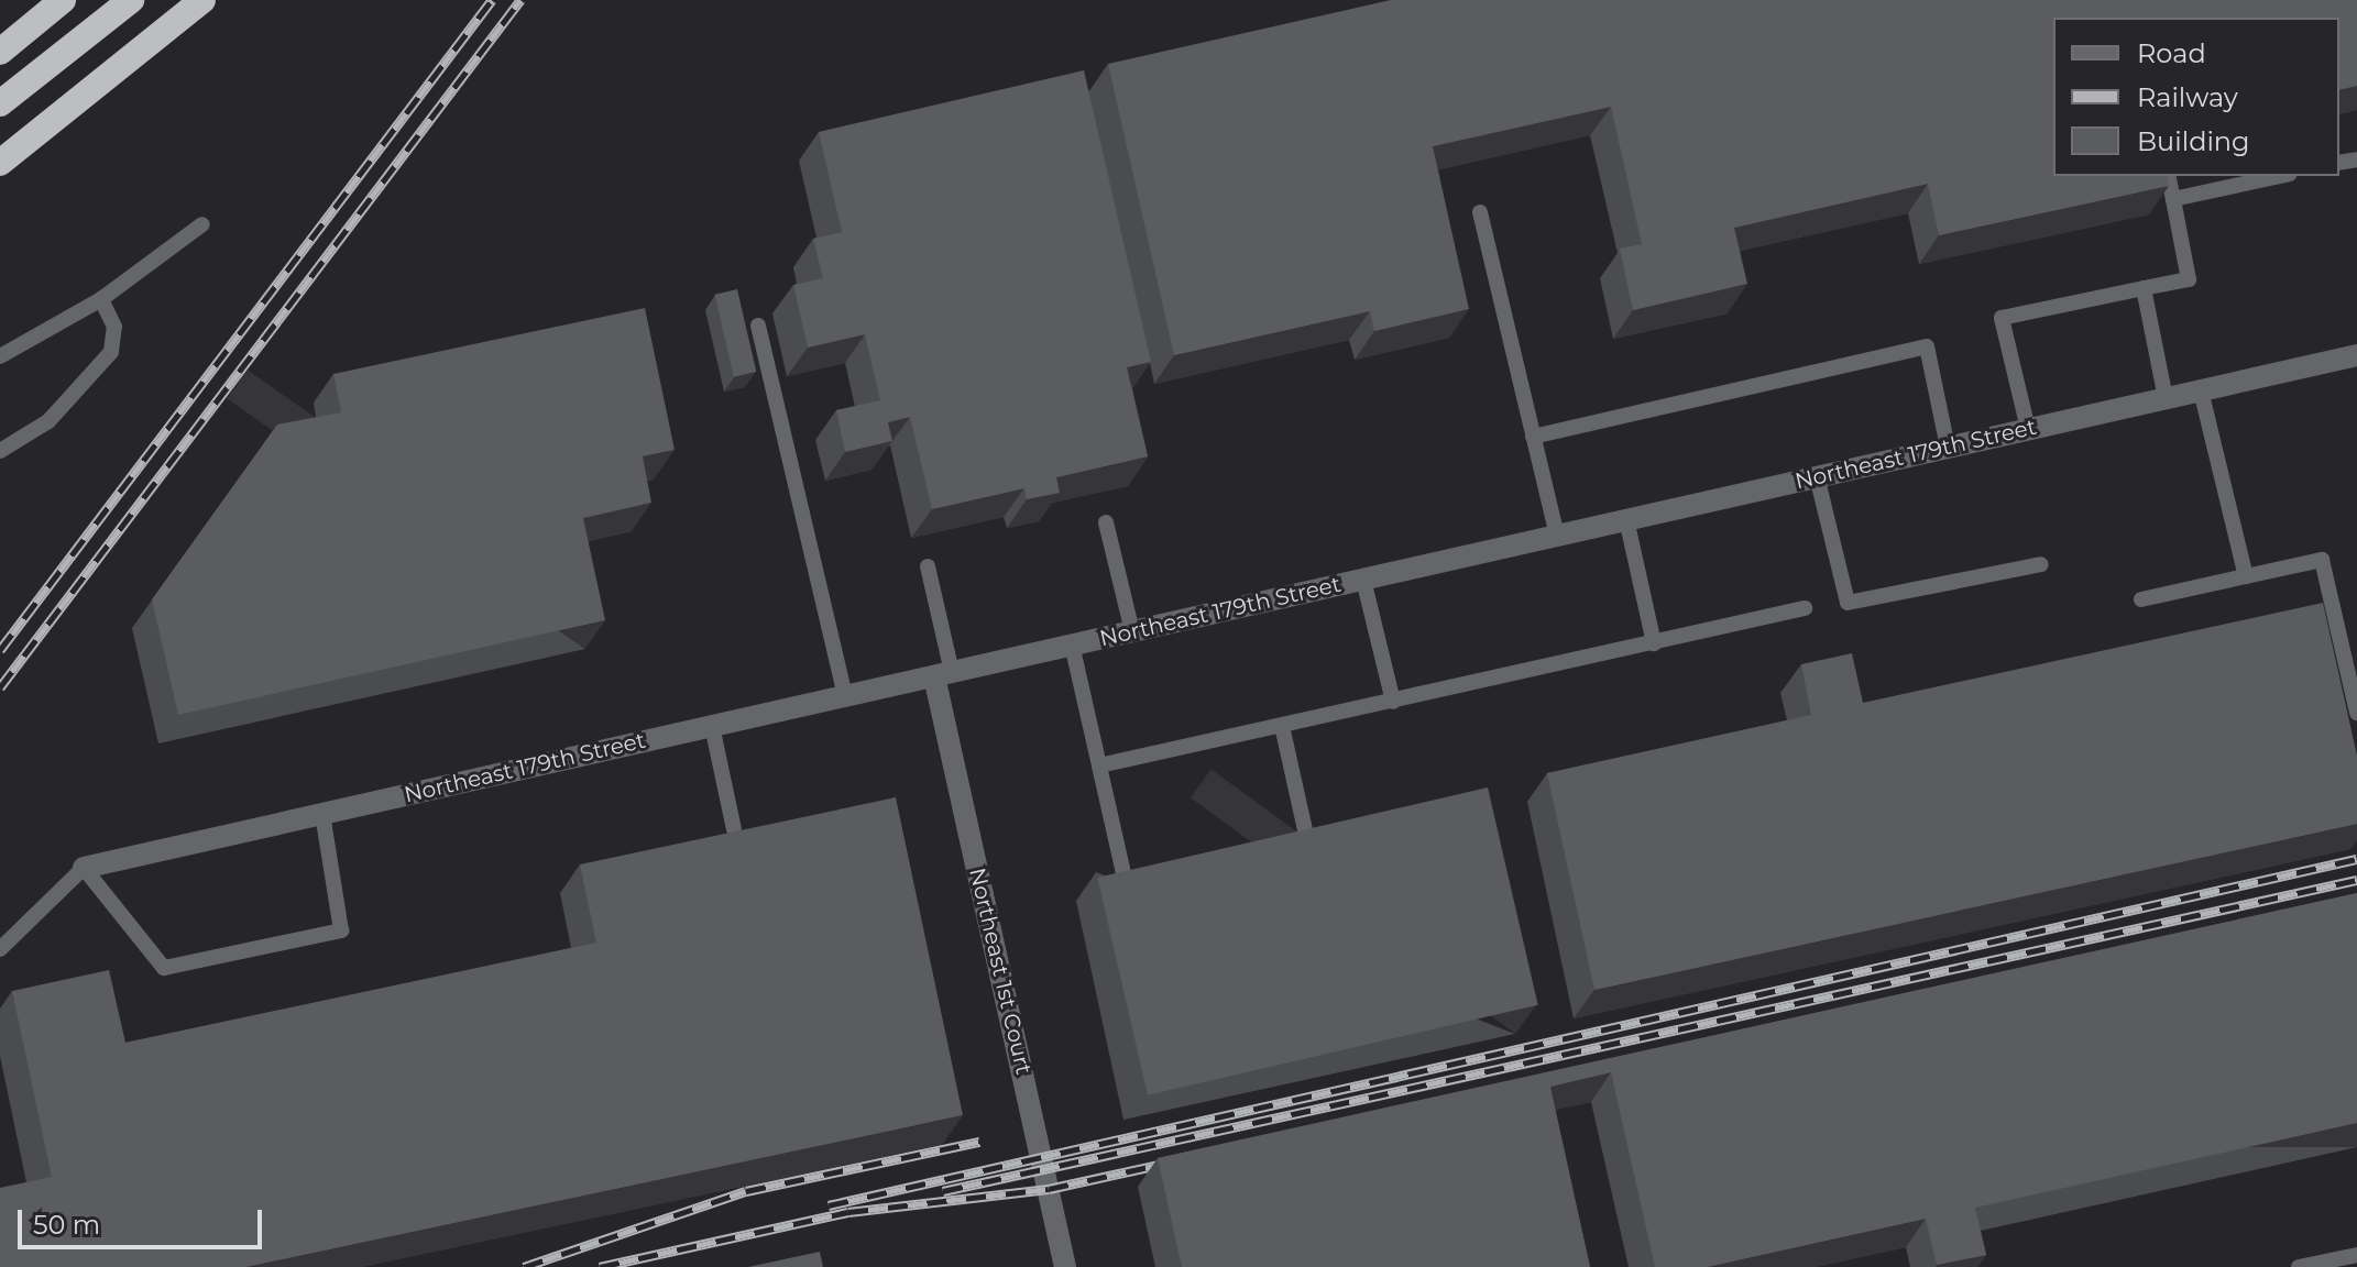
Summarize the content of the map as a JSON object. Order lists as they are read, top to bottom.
{
  "streets": {
    "street": ["Northeast 179th Street", "Northeast 1st Court"]
  },
  "crossings": [
    ["Northeast 179th Street", "Northeast 1st Court"]
  ],
  "legend": ["Road", "Railway", "Building"],
  "scale_bar": "50 m"
}
